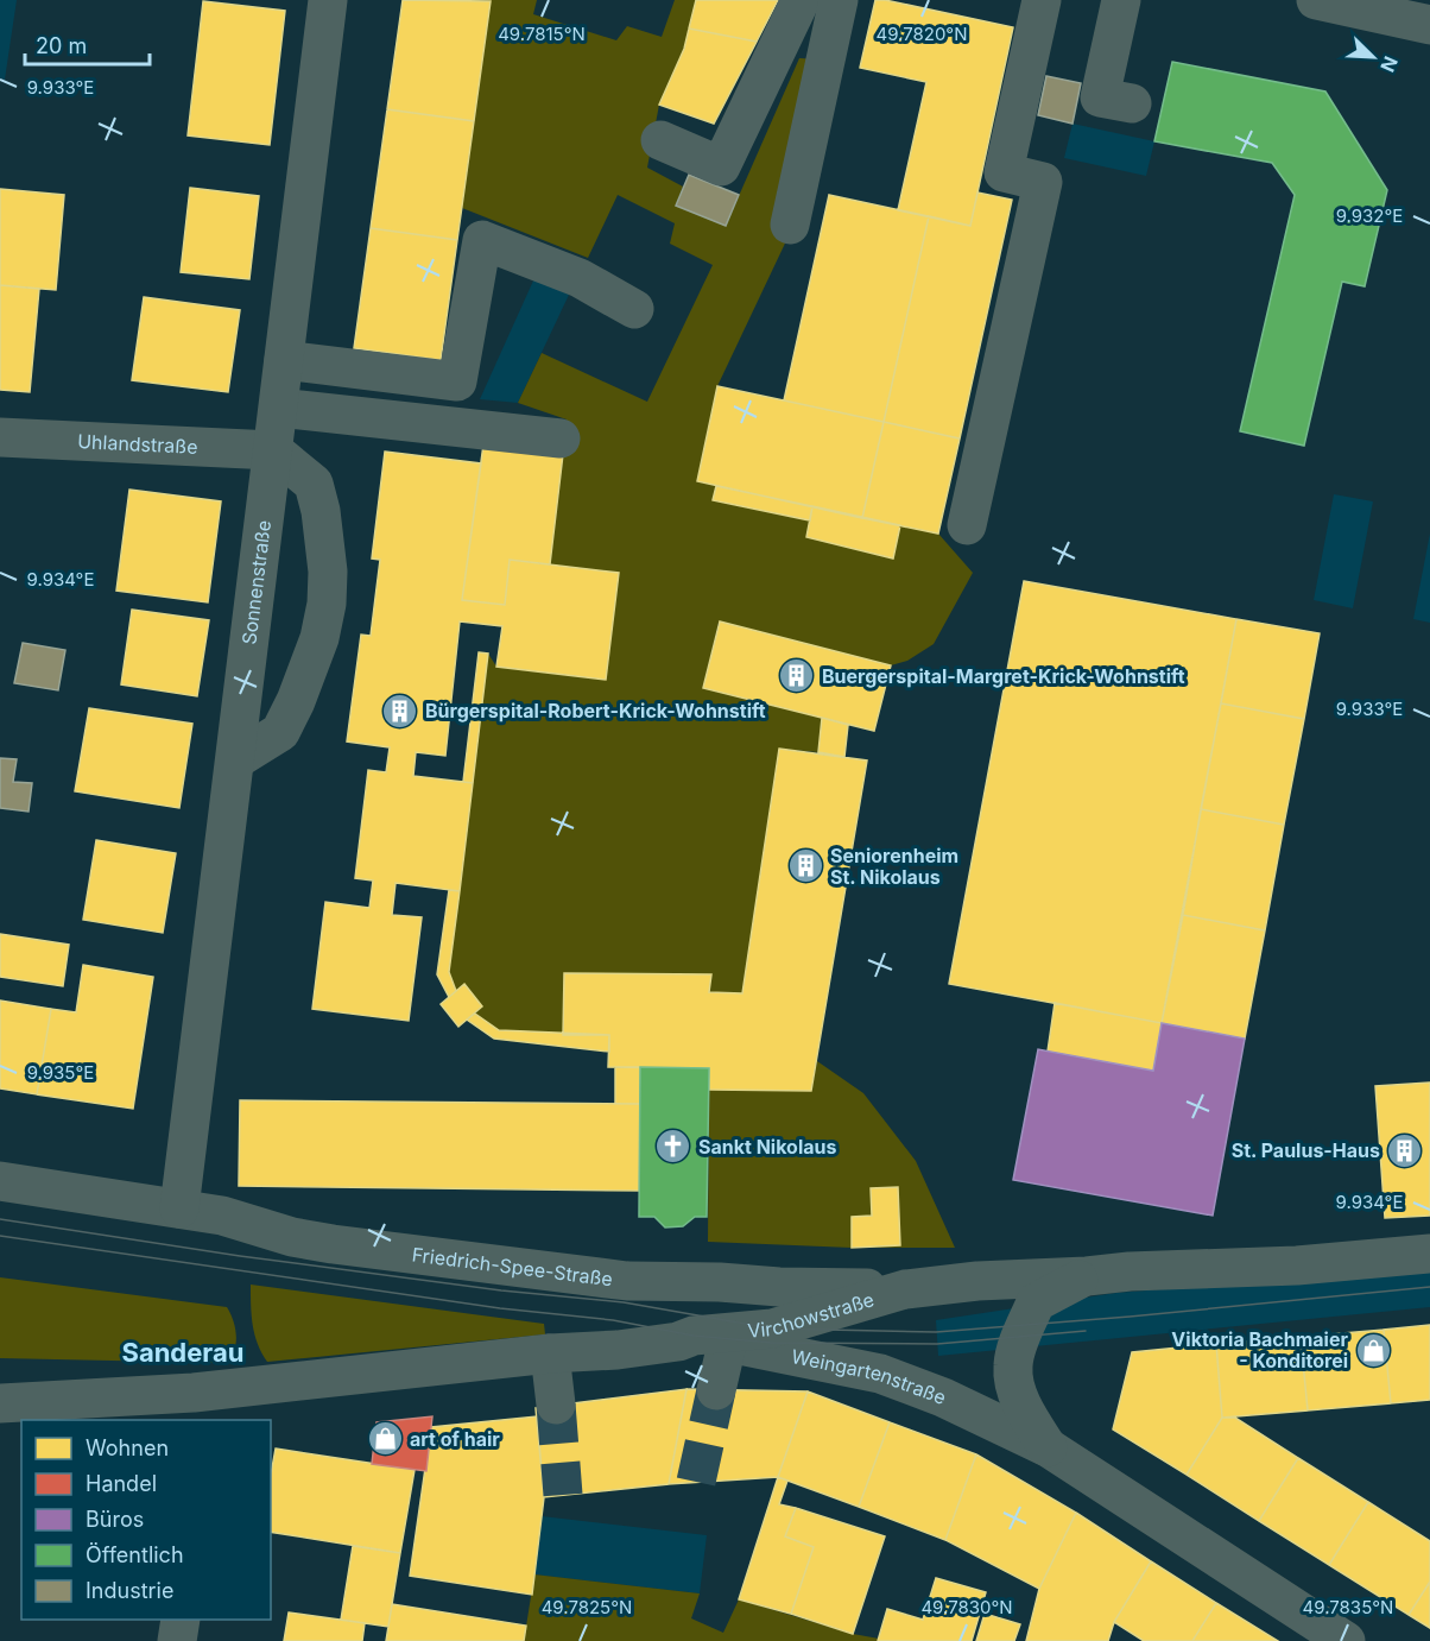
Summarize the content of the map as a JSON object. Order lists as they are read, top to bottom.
{
  "streets": {
    "street": [
      "Uhlandstraße",
      "Sonnenstraße",
      "Friedrich-Spee-Straße",
      "Virchowstraße",
      "Weingartenstraße"
    ]
  },
  "crossings": [
    ["Uhlandstraße", "Sonnenstraße"],
    ["Sonnenstraße", "Friedrich-Spee-Straße"],
    ["Friedrich-Spee-Straße", "Virchowstraße"],
    ["Virchowstraße", "Weingartenstraße"]
  ],
  "districts": ["Sanderau"],
  "places": {
    "building": [
      "Buergerspital-Margret-Krick-Wohnstift",
      "Bürgerspital-Robert-Krick-Wohnstift",
      "Seniorenheim St. Nikolaus",
      "St. Paulus-Haus"
    ],
    "church": ["Sankt Nikolaus"],
    "shop": ["Viktoria Bachmaier - Konditorei", "art of hair"]
  },
  "legend": [
    "Wohnen",
    "Handel",
    "Büros",
    "Öffentlich",
    "Industrie"
  ],
  "scale_bar": "20 m",
  "north": "bottom right",
  "coordinates": [
    "49.7820°N",
    "49.7815°N",
    "9.933°E",
    "9.932°E",
    "9.934°E",
    "9.935°E",
    "49.7825°N",
    "49.7830°N",
    "49.7835°N"
  ]
}
